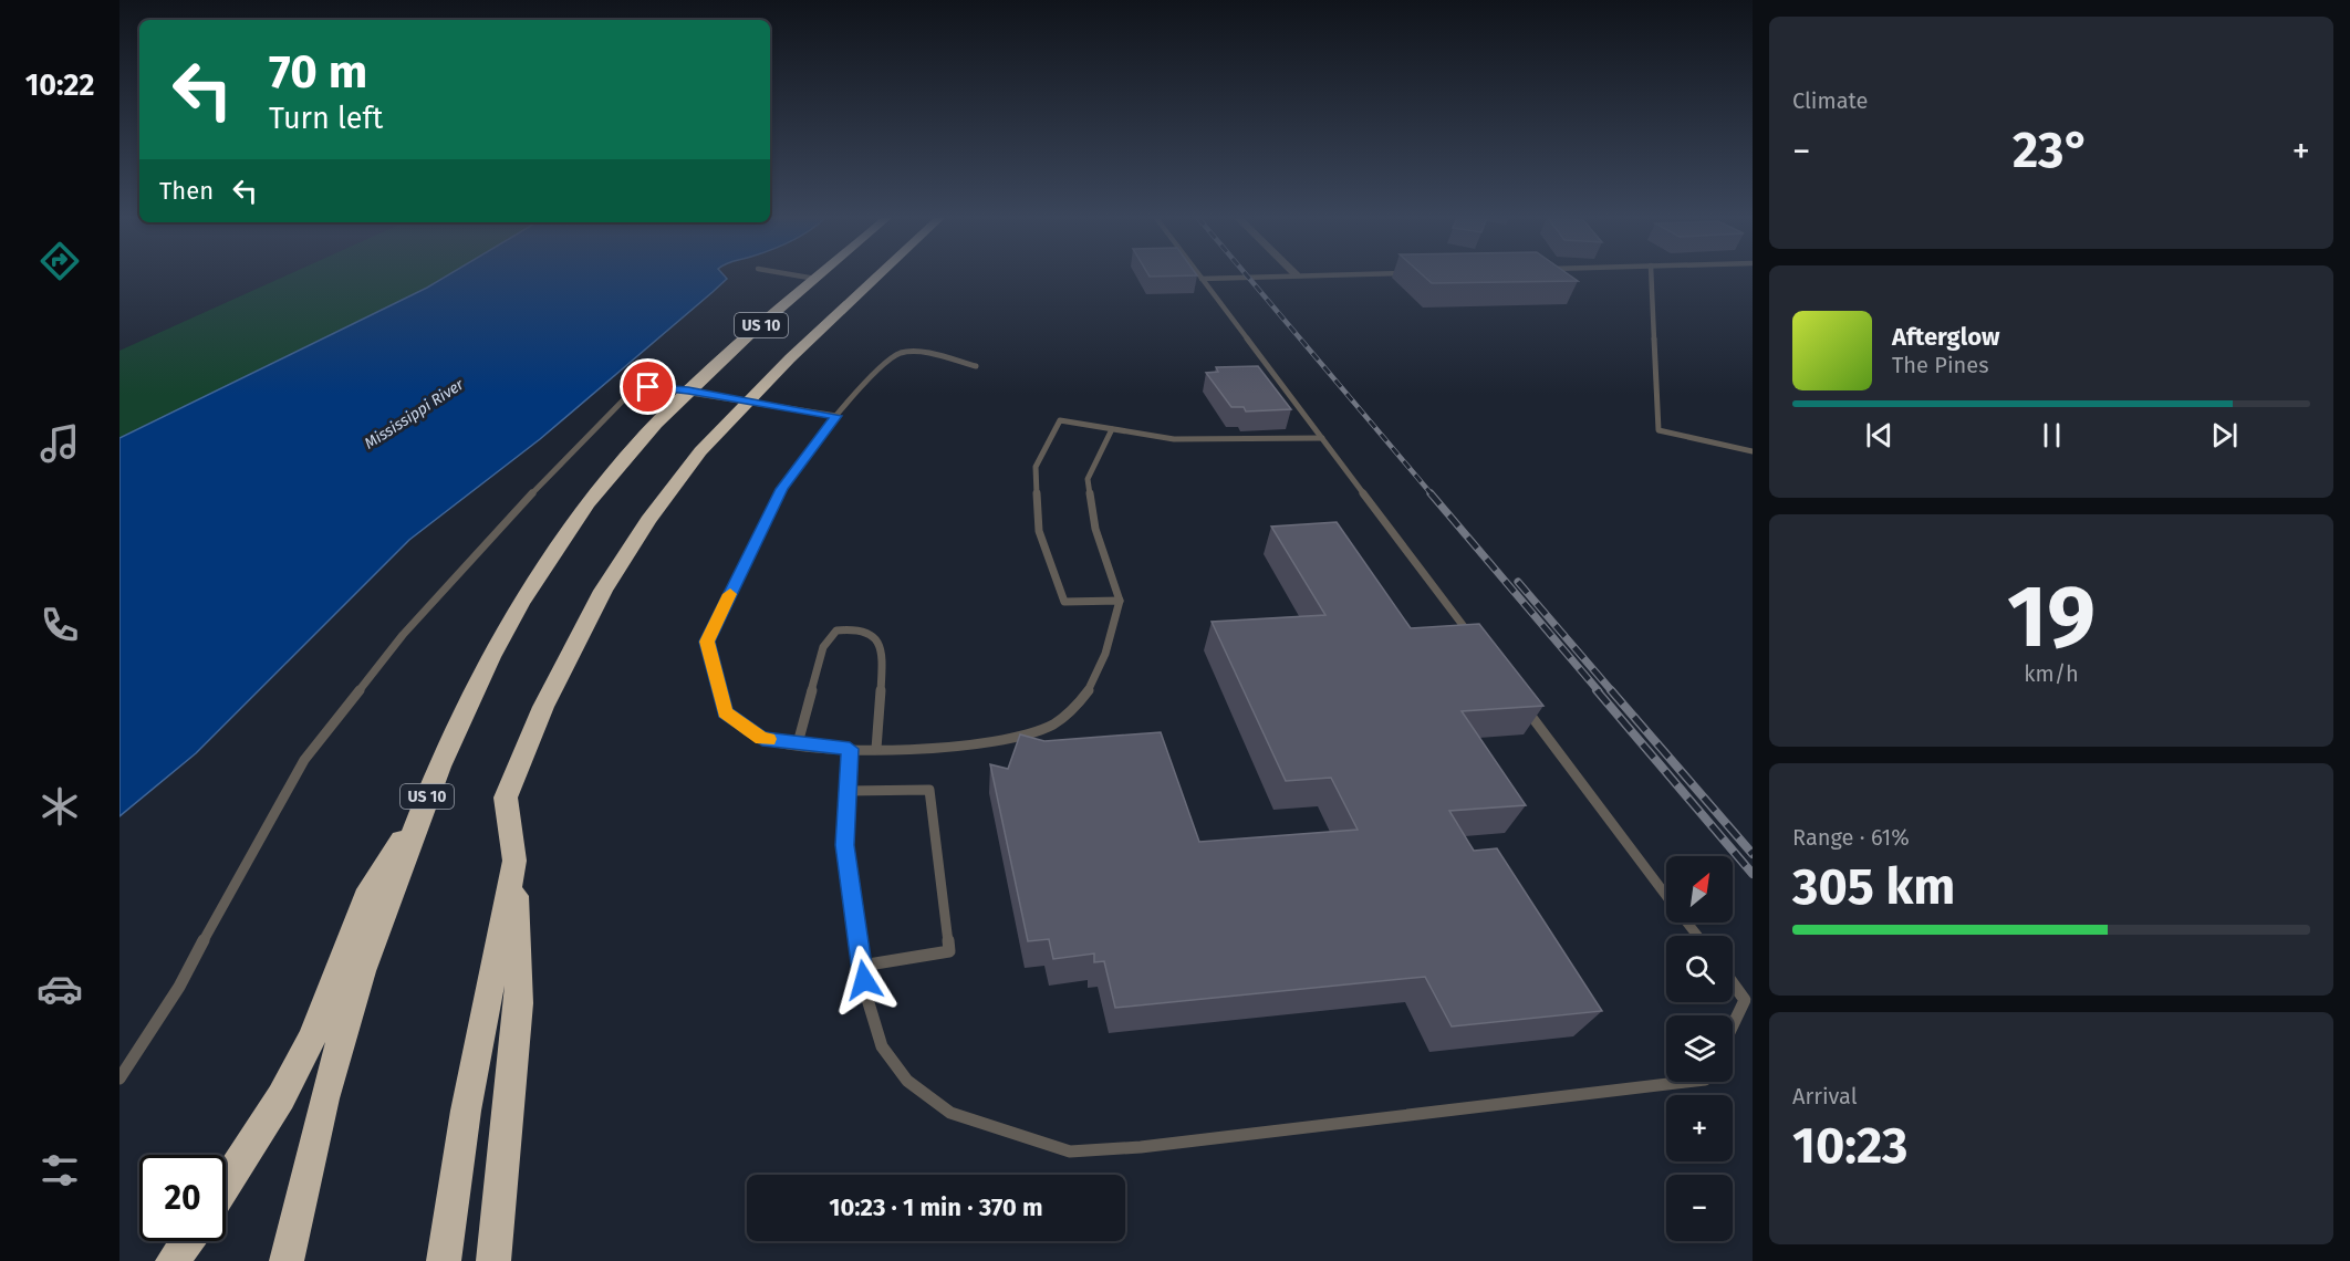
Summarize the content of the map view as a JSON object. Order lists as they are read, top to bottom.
{
  "streets": {
    "highway": ["US 10"]
  },
  "water": ["Mississippi River"],
  "north": "top right",
  "page": {
    "tabs": "10:22",
    "tile": [
      "Climate",
      ["19", "km/h"],
      ["Range · 61%", "305 km"],
      ["Arrival", "10:23"]
    ],
    "turn": ["70 m", "Turn left"],
    "heat": ["−", "23°", "+"],
    "then": "Then",
    "song": ["Afterglow", "The Pines"],
    "map_buttons": ["+", "−"],
    "limit": "20",
    "trip": "10:23 · 1 min · 370 m"
  }
}
